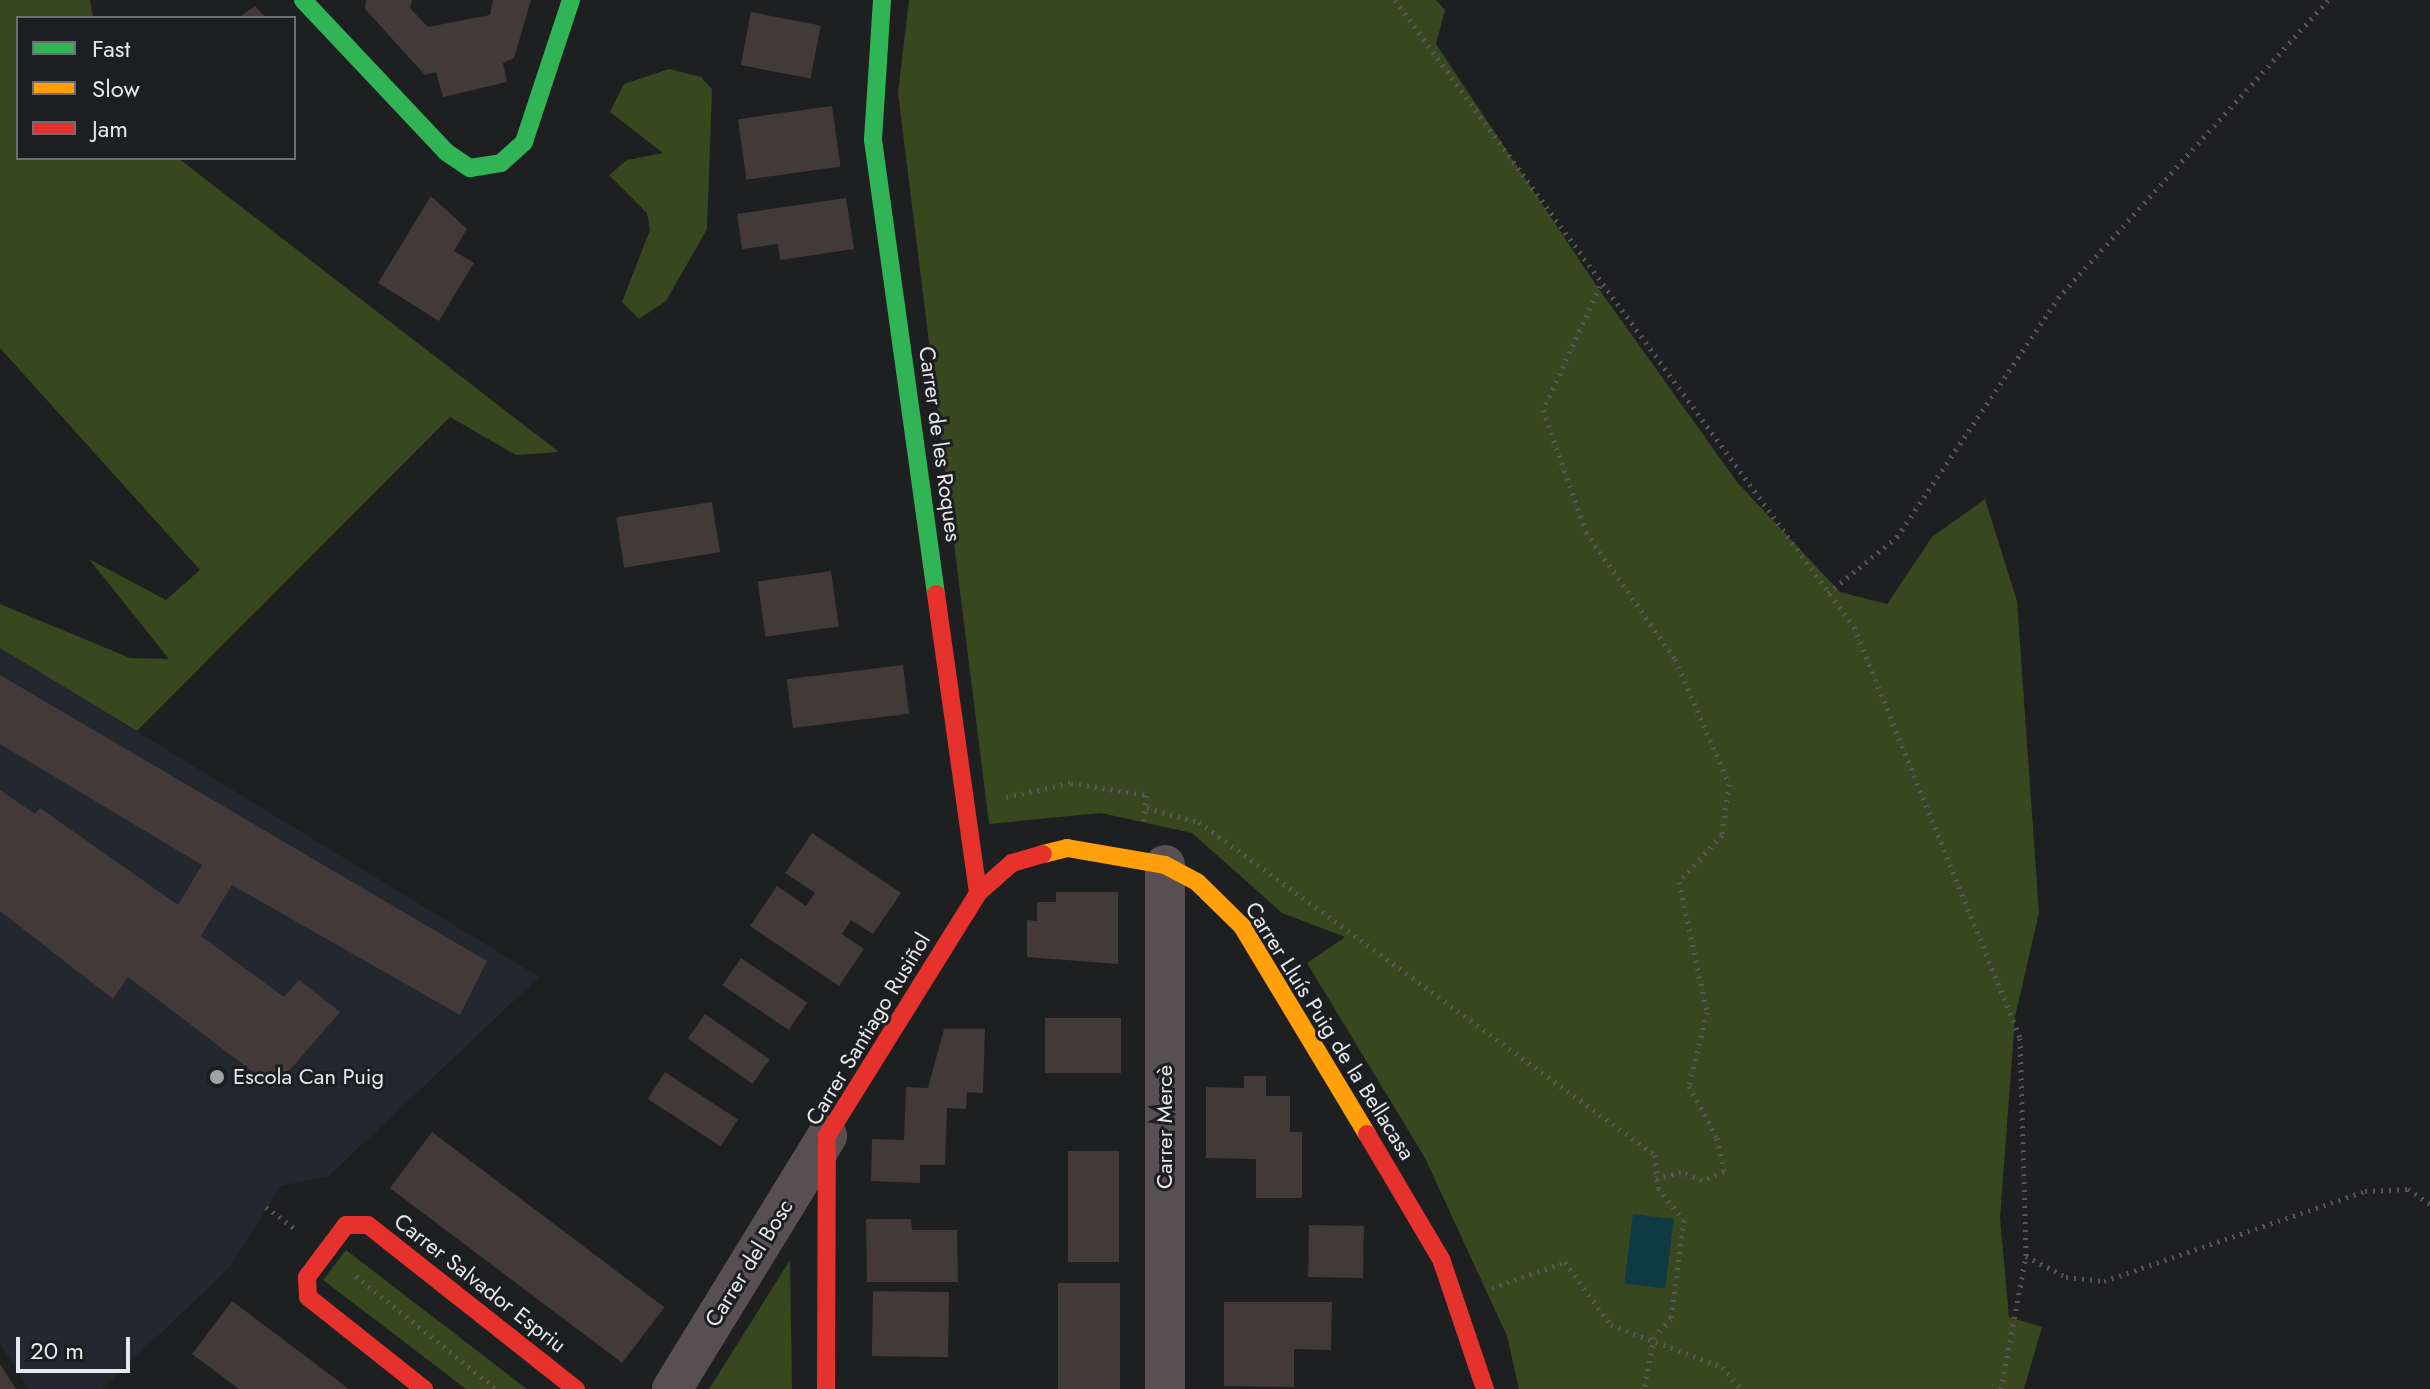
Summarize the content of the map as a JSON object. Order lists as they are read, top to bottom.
{
  "streets": {
    "street": [
      "Carrer de les Roques",
      "Carrer Santiago Rusiñol",
      "Carrer Lluís Puig de la Bellacasa",
      "Carrer Mercè",
      "Carrer del Bosc",
      "Carrer Salvador Espriu"
    ]
  },
  "crossings": [
    ["Carrer de les Roques", "Carrer Santiago Rusiñol"],
    ["Carrer de les Roques", "Carrer Lluís Puig de la Bellacasa"],
    ["Carrer Santiago Rusiñol", "Carrer Lluís Puig de la Bellacasa"],
    ["Carrer Santiago Rusiñol", "Carrer del Bosc"],
    ["Carrer Lluís Puig de la Bellacasa", "Carrer Mercè"]
  ],
  "places": ["Escola Can Puig"],
  "legend": ["Fast", "Slow", "Jam"],
  "scale_bar": "20 m"
}
